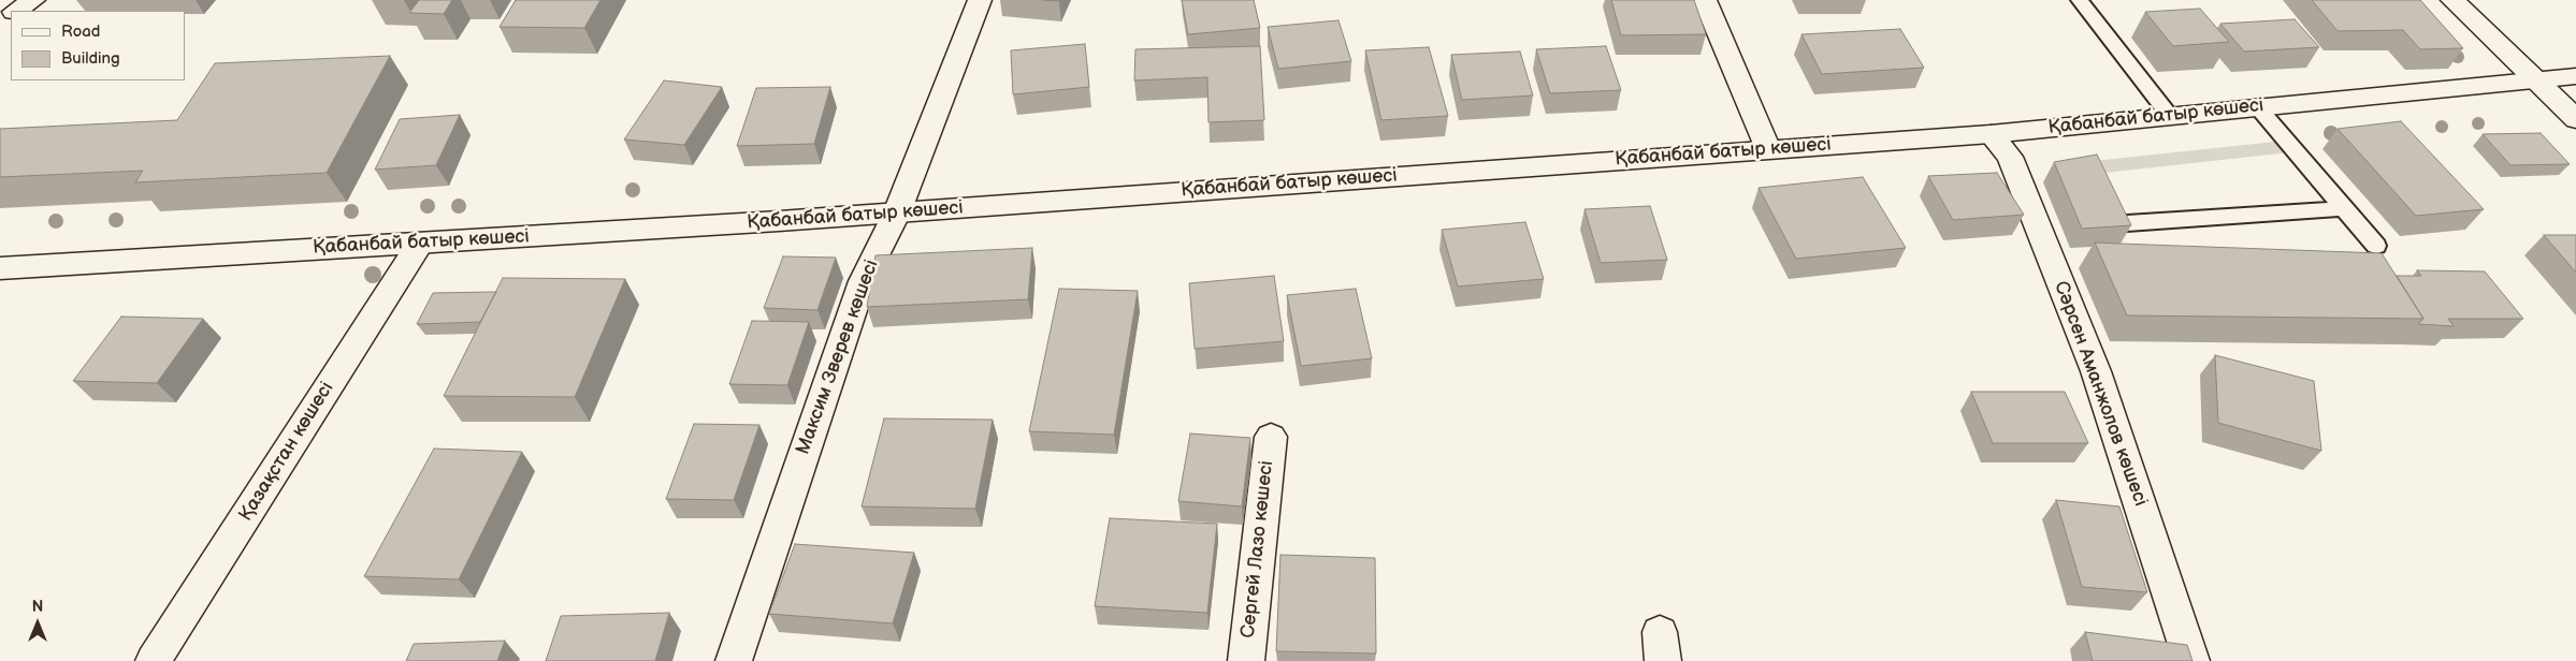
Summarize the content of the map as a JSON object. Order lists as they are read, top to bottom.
{
  "streets": {
    "street": [
      "Қабанбай батыр көшесі",
      "Максим Зверев көшесі",
      "Сәрсен Аманжолов көшесі",
      "Қазақстан көшесі",
      "Сергей Лазо көшесі"
    ]
  },
  "crossings": [
    ["Қабанбай батыр көшесі", "Максим Зверев көшесі"],
    ["Қабанбай батыр көшесі", "Сәрсен Аманжолов көшесі"],
    ["Қабанбай батыр көшесі", "Қазақстан көшесі"]
  ],
  "legend": ["Road", "Building"],
  "north": "top"
}
